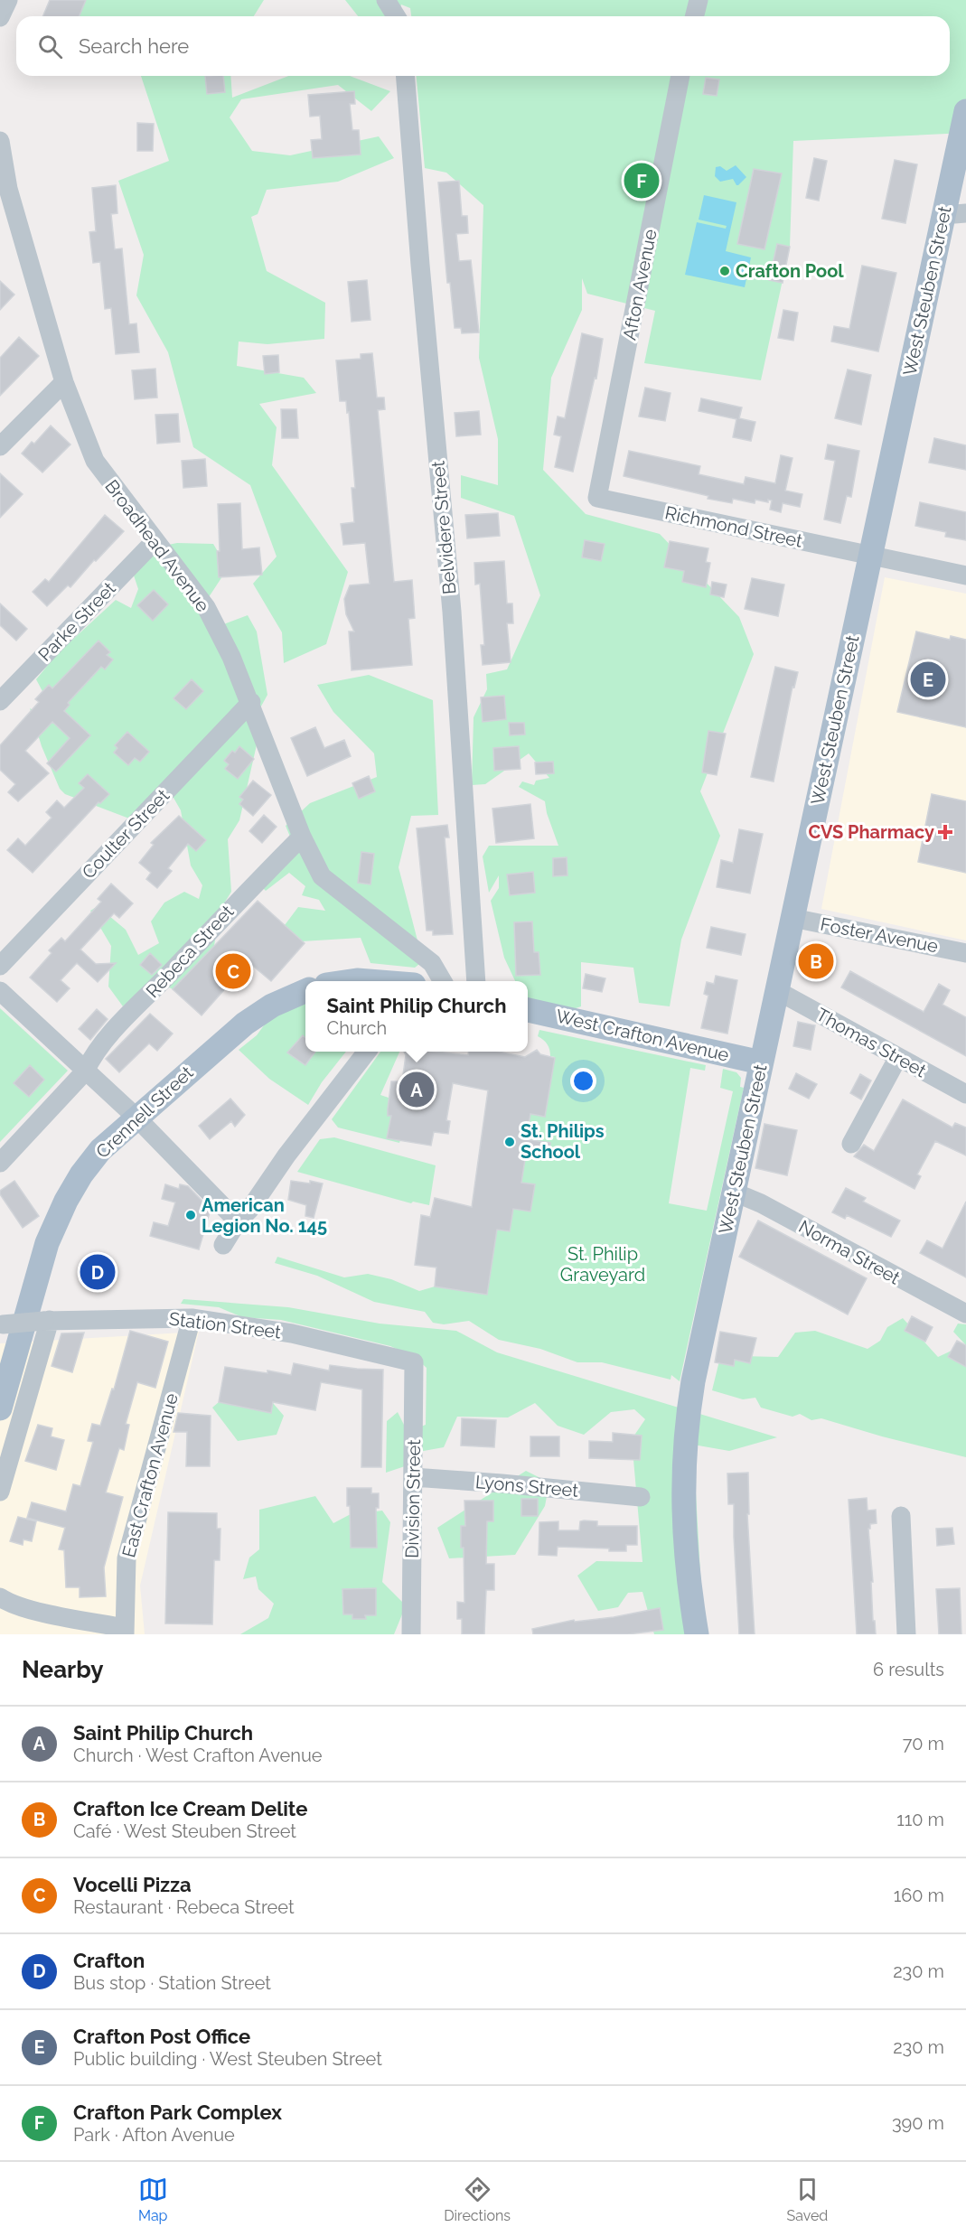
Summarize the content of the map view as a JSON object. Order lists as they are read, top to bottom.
{
  "streets": {
    "main road": ["West Steuben Street", "West Crafton Avenue", "Crennell Street"],
    "street": [
      "Afton Avenue",
      "Richmond Street",
      "Belvidere Street",
      "Broadhead Avenue",
      "Parke Street",
      "Coulter Street",
      "Foster Avenue",
      "Rebeca Street",
      "Thomas Street",
      "Norma Street",
      "Station Street",
      "East Crafton Avenue",
      "Lyons Street",
      "Division Street"
    ]
  },
  "crossings": [
    ["Afton Avenue", "Richmond Street"],
    ["West Steuben Street", "Richmond Street"],
    ["West Steuben Street", "Foster Avenue"],
    ["West Steuben Street", "West Crafton Avenue"],
    ["West Steuben Street", "Thomas Street"],
    ["West Steuben Street", "Norma Street"],
    ["Broadhead Avenue", "Parke Street"],
    ["Broadhead Avenue", "Coulter Street"],
    ["Broadhead Avenue", "Rebeca Street"],
    ["Station Street", "East Crafton Avenue"],
    ["Station Street", "Division Street"],
    ["Lyons Street", "Division Street"]
  ],
  "parks": ["St. Philip Graveyard"],
  "places": {
    "other": ["Crafton Pool", "St. Philips School", "American Legion No. 145"],
    "health": ["CVS Pharmacy"]
  },
  "page": {
    "search": "Search here",
    "pins": [
      "F",
      "E",
      "B",
      "C",
      "A",
      "D"
    ],
    "popup": ["Saint Philip Church", "Church"],
    "heading": ["Nearby", "6 results"],
    "list": [
      {
        "mark": "A",
        "name": "Saint Philip Church",
        "note": "Church · West Crafton Avenue",
        "value": "70 m"
      },
      {
        "mark": "B",
        "name": "Crafton Ice Cream Delite",
        "note": "Café · West Steuben Street",
        "value": "110 m"
      },
      {
        "mark": "C",
        "name": "Vocelli Pizza",
        "note": "Restaurant · Rebeca Street",
        "value": "160 m"
      },
      {
        "mark": "D",
        "name": "Crafton",
        "note": "Bus stop · Station Street",
        "value": "230 m"
      },
      {
        "mark": "E",
        "name": "Crafton Post Office",
        "note": "Public building · West Steuben Street",
        "value": "230 m"
      },
      {
        "mark": "F",
        "name": "Crafton Park Complex",
        "note": "Park · Afton Avenue",
        "value": "390 m"
      }
    ],
    "nav": ["Map", "Directions", "Saved"]
  }
}
